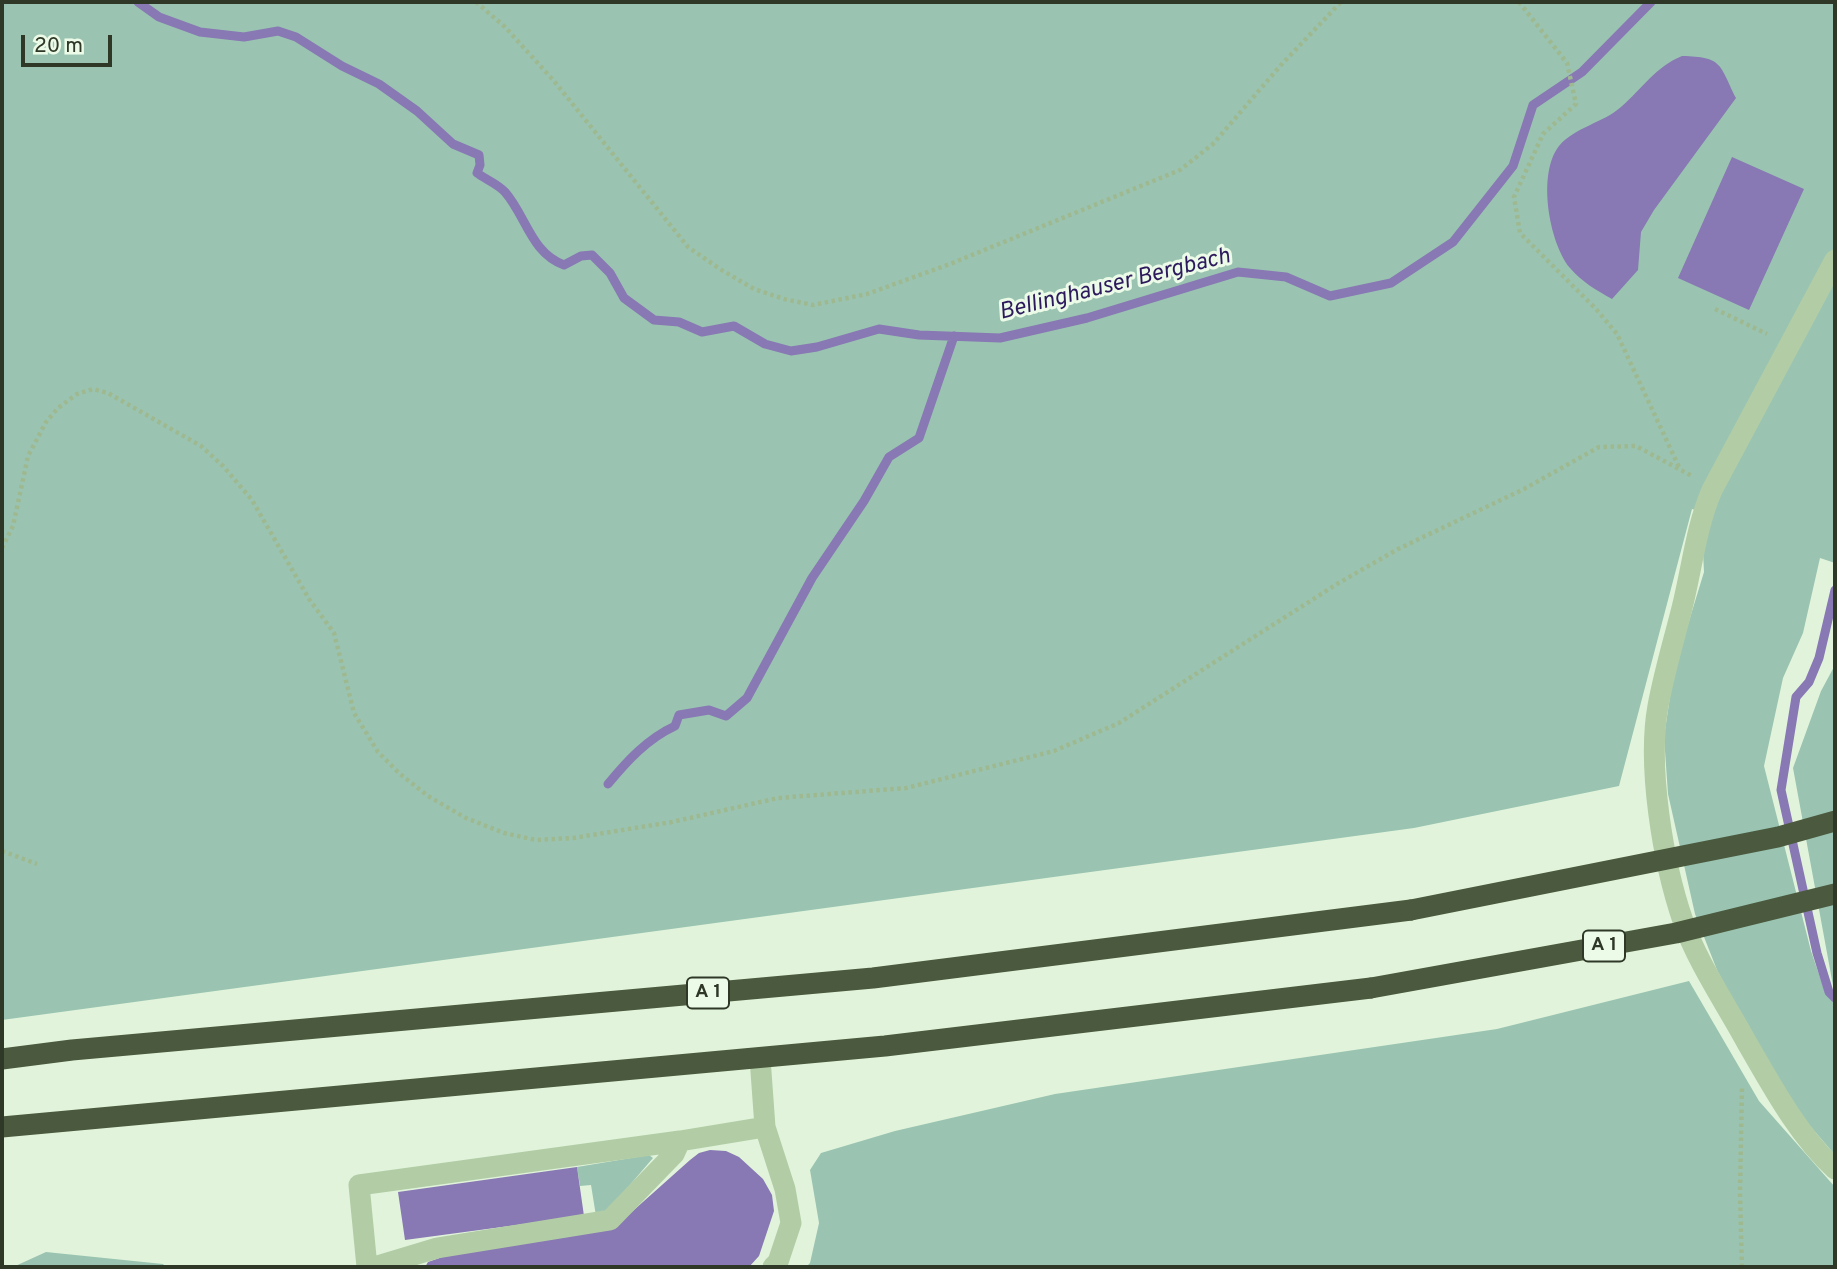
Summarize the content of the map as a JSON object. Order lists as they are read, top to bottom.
{
  "streets": {
    "highway": ["A 1"]
  },
  "water": ["Bellinghauser Bergbach"],
  "scale_bar": "20 m"
}
